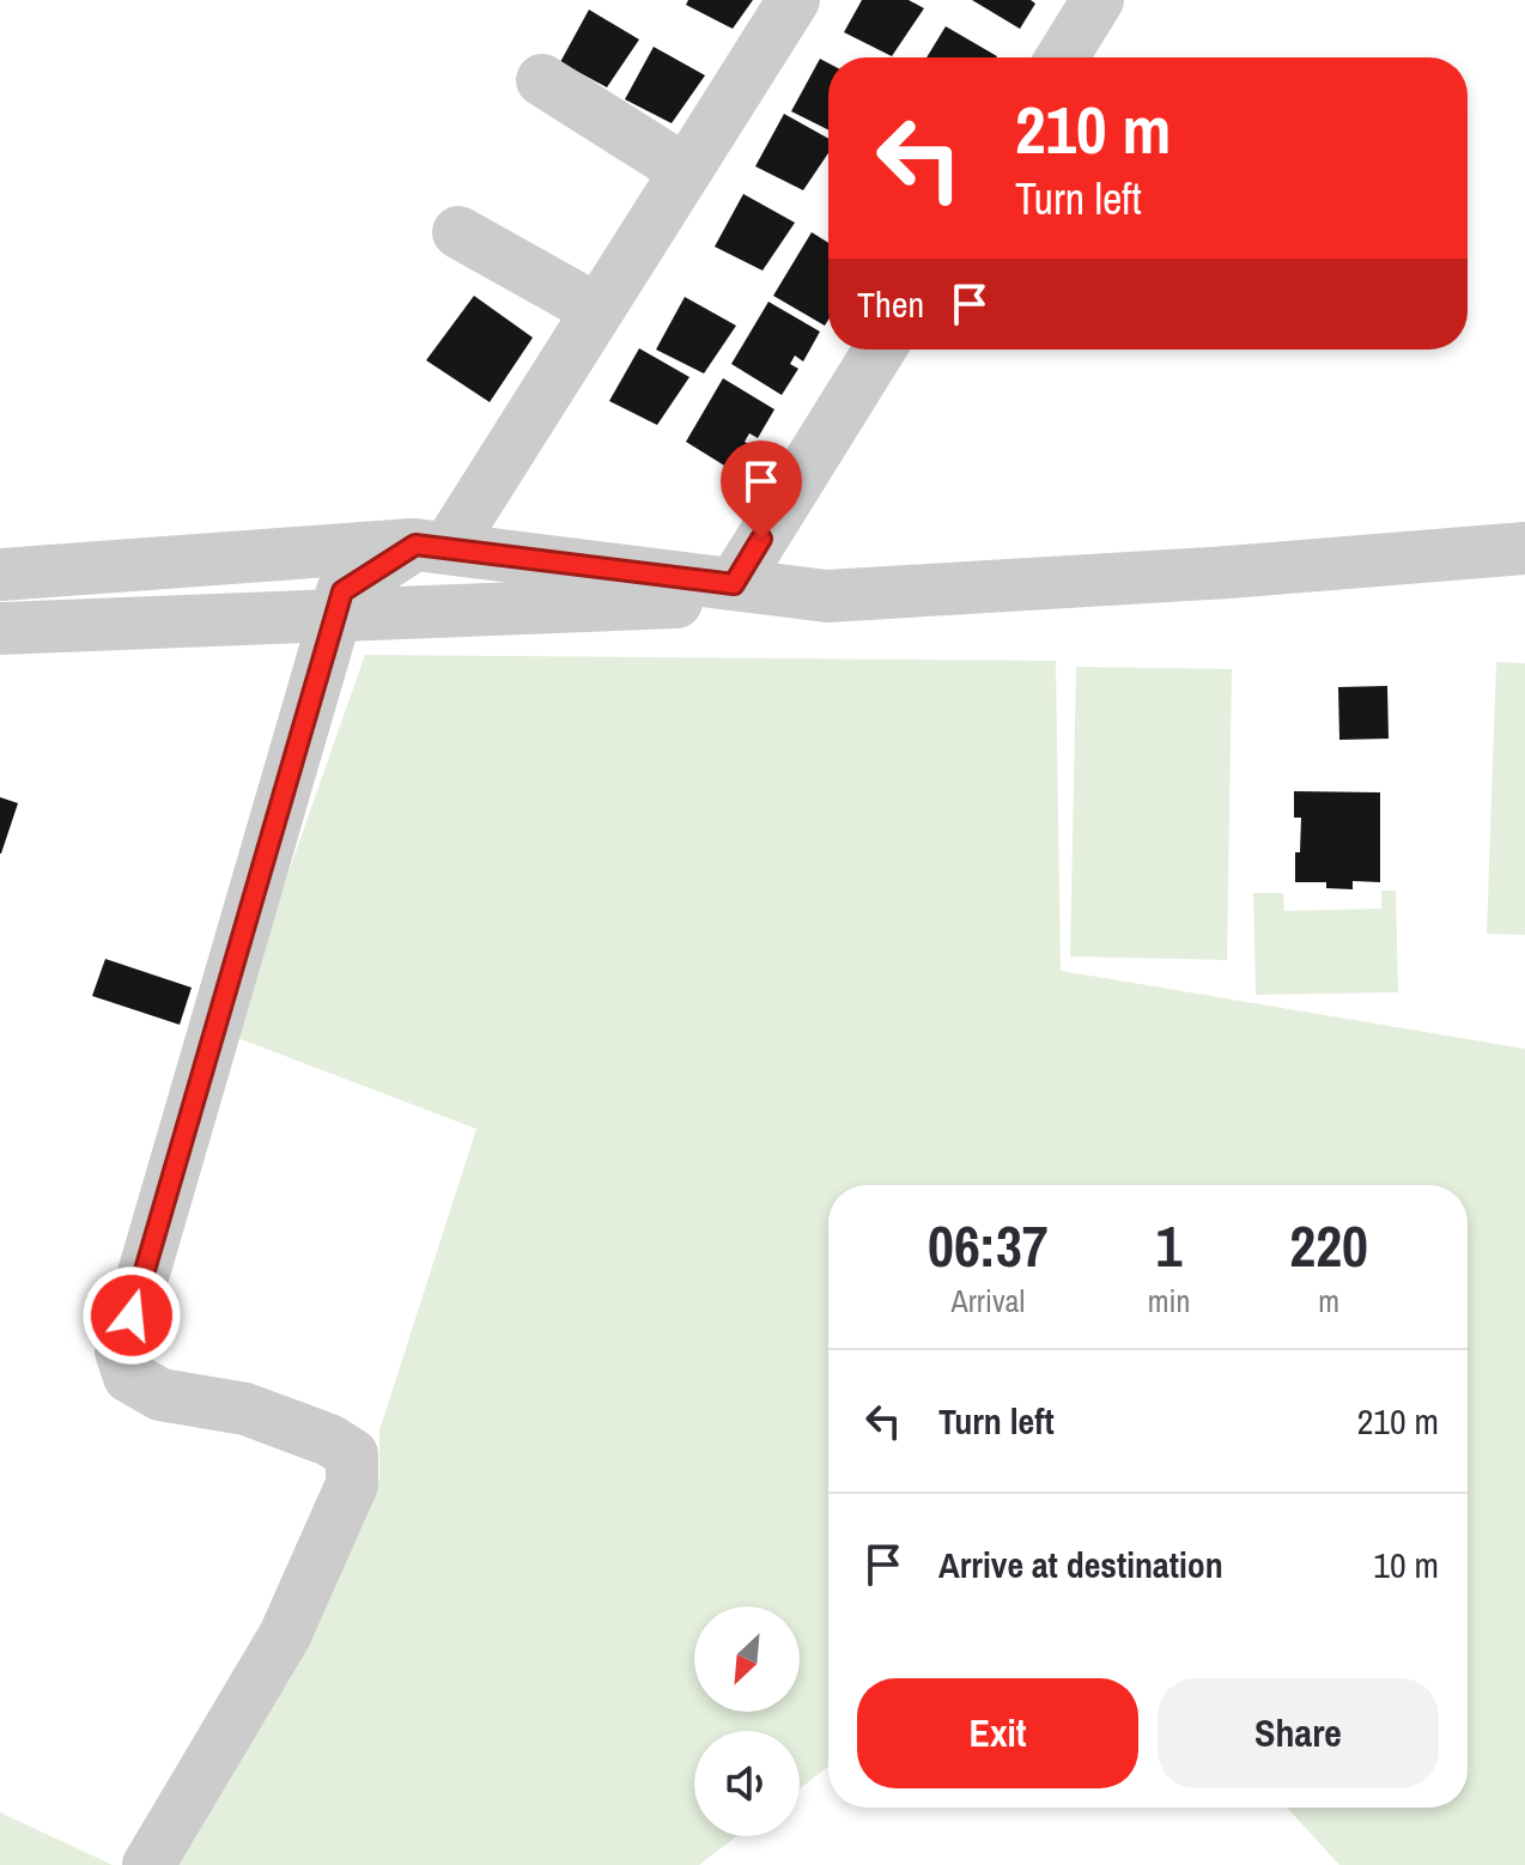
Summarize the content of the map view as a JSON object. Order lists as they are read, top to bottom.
{
  "north": "bottom left",
  "page": {
    "turn": ["210 m", "Turn left"],
    "then": "Then",
    "eta": [
      "06:37",
      "Arrival",
      "1",
      "min",
      "220",
      "m"
    ],
    "list": [
      {
        "name": "Turn left",
        "value": "210 m"
      },
      {
        "name": "Arrive at destination",
        "value": "10 m"
      }
    ],
    "buttons": ["Exit", "Share"]
  }
}
